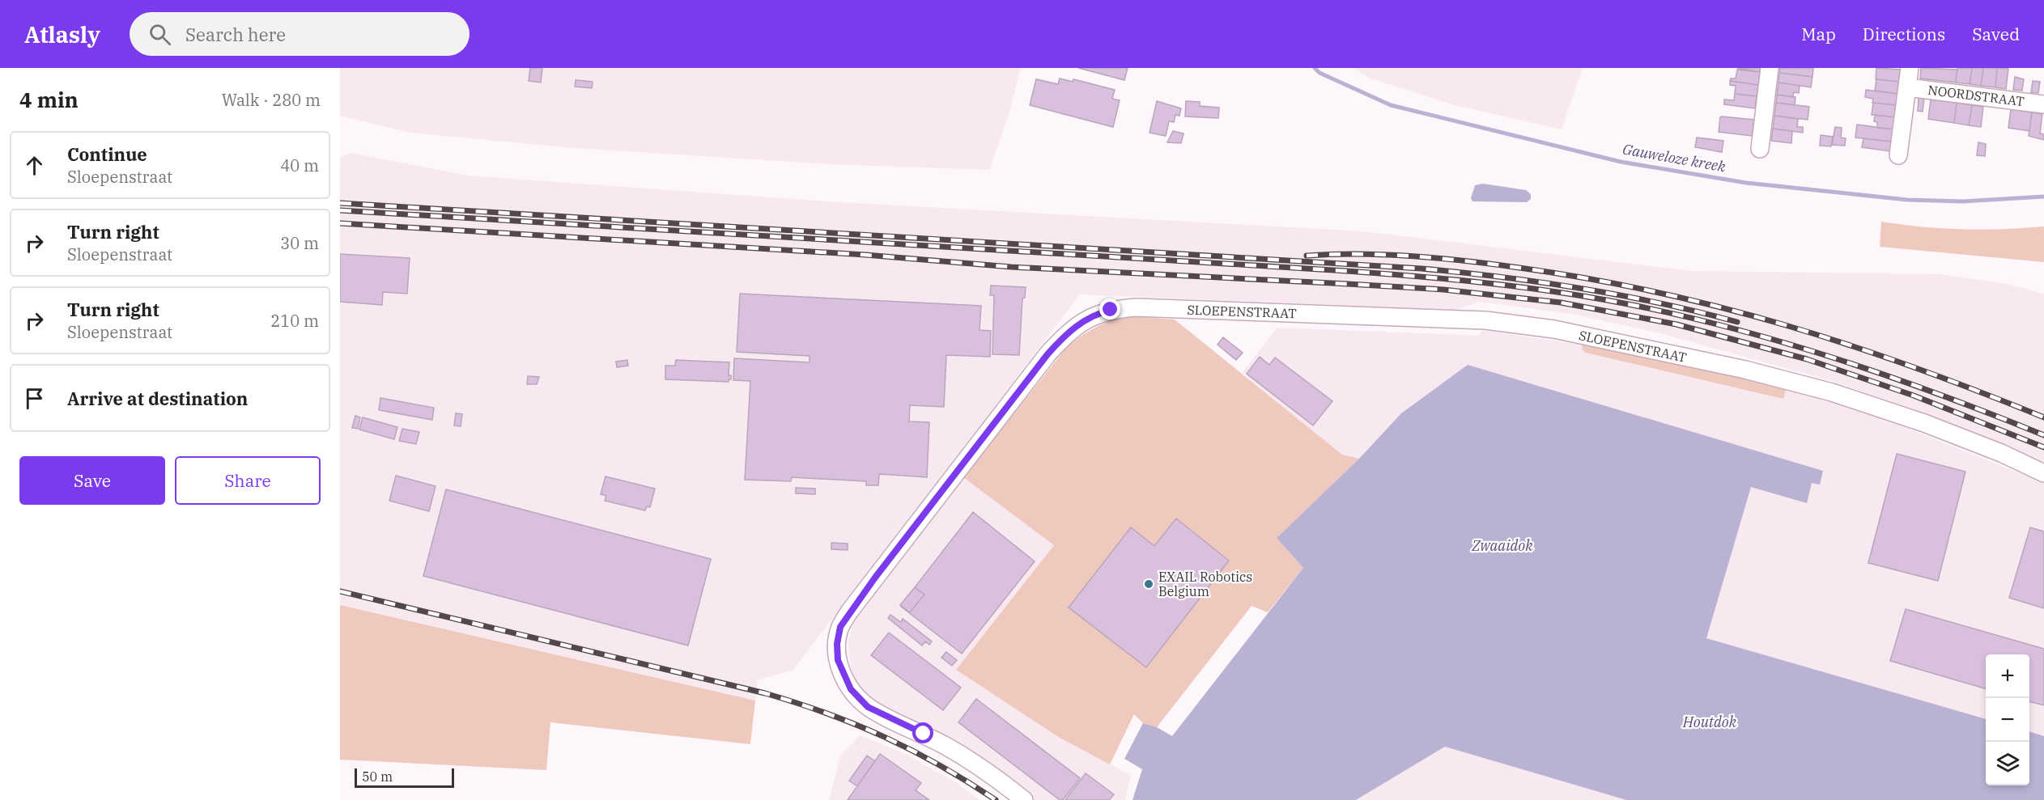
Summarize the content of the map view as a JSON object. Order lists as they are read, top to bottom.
{
  "streets": {
    "street": ["NOORDSTRAAT", "SLOEPENSTRAAT"]
  },
  "water": ["Gauweloze kreek", "Zwaaidok", "Houtdok"],
  "places": ["EXAIL Robotics Belgium"],
  "scale_bar": "50 m",
  "page": {
    "header": "Atlasly",
    "search": "Search here",
    "nav": ["Map", "Directions", "Saved"],
    "heading": ["4 min", "Walk · 280 m"],
    "list": [
      ["Continue", "Sloepenstraat", "40 m"],
      ["Turn right", "Sloepenstraat", "30 m"],
      ["Turn right", "Sloepenstraat", "210 m"],
      "Arrive at destination"
    ],
    "buttons": ["Save", "Share"],
    "map_buttons": ["+", "−"],
    "scale": "50 m"
  }
}
